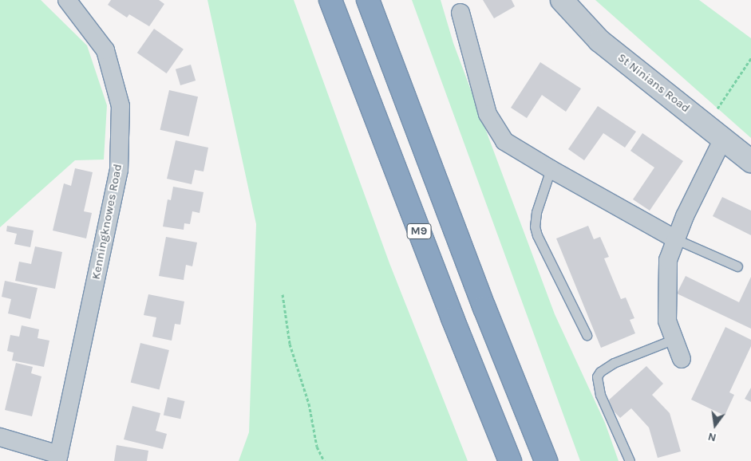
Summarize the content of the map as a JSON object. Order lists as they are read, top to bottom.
{
  "streets": {
    "highway": ["M9"],
    "street": ["St Ninians Road", "Kenningknowes Road"]
  },
  "north": "bottom"
}
